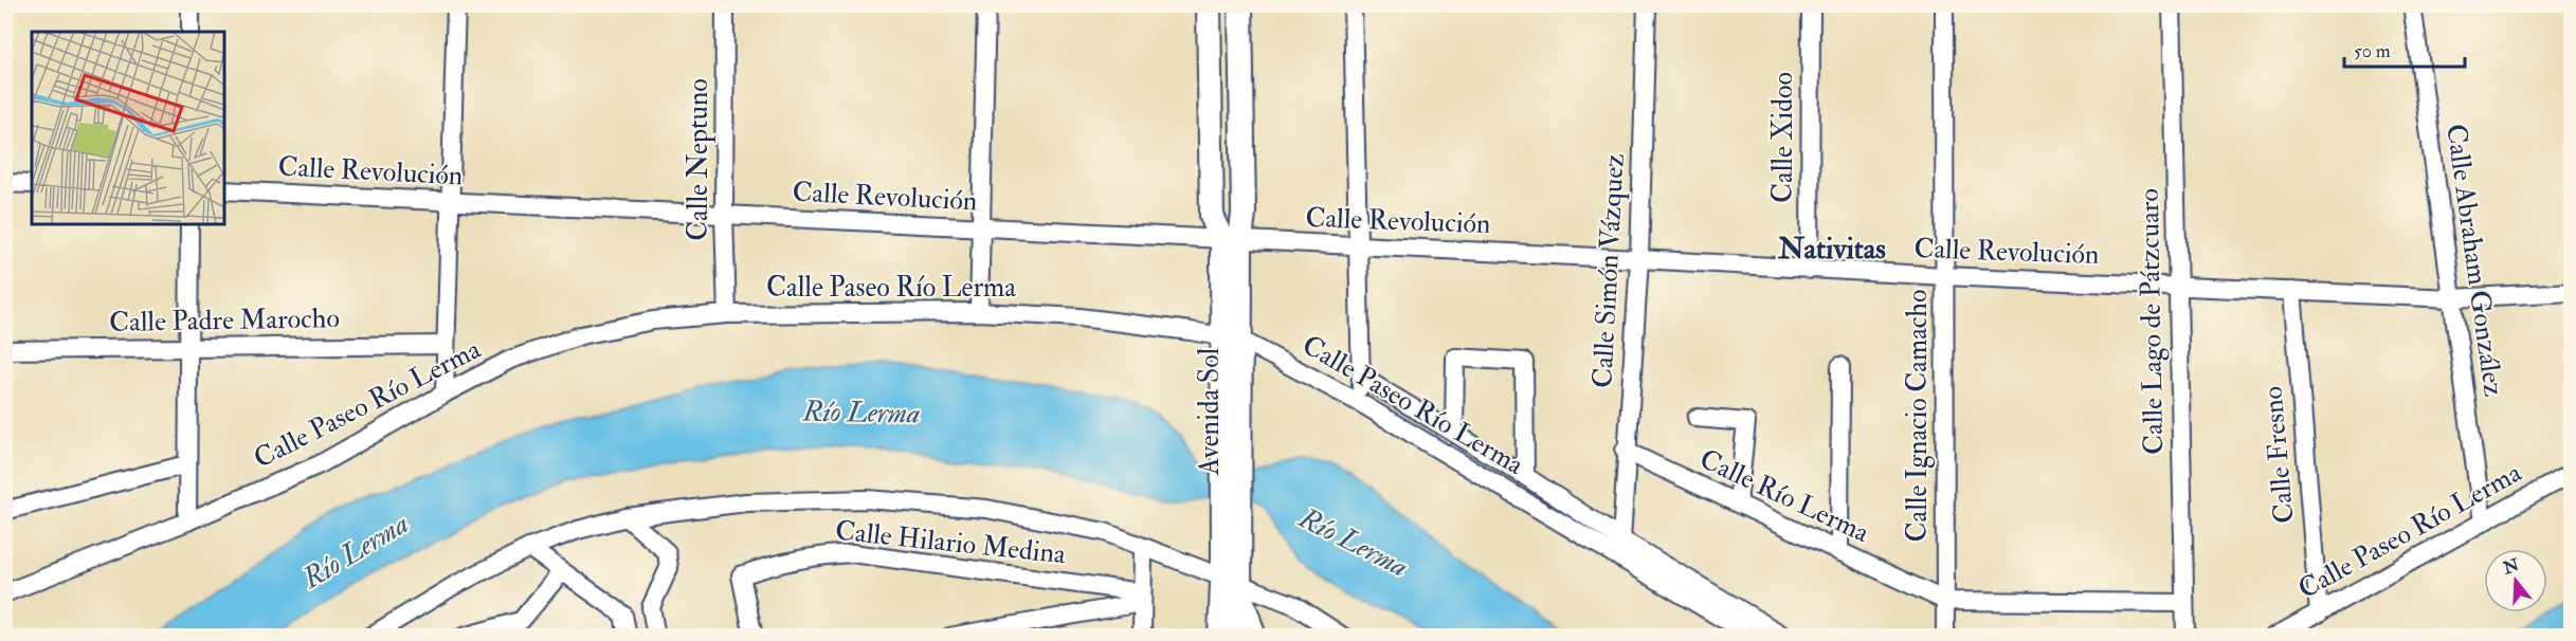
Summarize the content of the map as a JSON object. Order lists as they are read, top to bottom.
{
  "streets": {
    "street": [
      "Calle Xidoo",
      "Calle Neptuno",
      "Calle Revolución",
      "Calle Abraham González",
      "Calle Simón Vázquez",
      "Calle Paseo Río Lerma",
      "Calle Padre Marocho",
      "Calle Lago de Pátzcuaro",
      "Avenida Sol",
      "Calle Ignacio Camacho",
      "Calle Fresno",
      "Calle Río Lerma",
      "Calle Hilario Medina"
    ]
  },
  "crossings": [
    ["Calle Xidoo", "Calle Revolución"],
    ["Calle Neptuno", "Calle Revolución"],
    ["Calle Neptuno", "Calle Paseo Río Lerma"],
    ["Calle Revolución", "Calle Abraham González"],
    ["Calle Revolución", "Calle Simón Vázquez"],
    ["Calle Revolución", "Calle Lago de Pátzcuaro"],
    ["Calle Revolución", "Avenida Sol"],
    ["Calle Revolución", "Calle Ignacio Camacho"],
    ["Calle Revolución", "Calle Fresno"],
    ["Calle Abraham González", "Calle Paseo Río Lerma"],
    ["Calle Simón Vázquez", "Calle Río Lerma"],
    ["Calle Paseo Río Lerma", "Avenida Sol"],
    ["Calle Paseo Río Lerma", "Calle Fresno"],
    ["Calle Lago de Pátzcuaro", "Calle Río Lerma"],
    ["Calle Ignacio Camacho", "Calle Río Lerma"]
  ],
  "districts": ["Nativitas"],
  "water": ["Río Lerma"],
  "scale_bar": "50 m",
  "north": "top"
}
